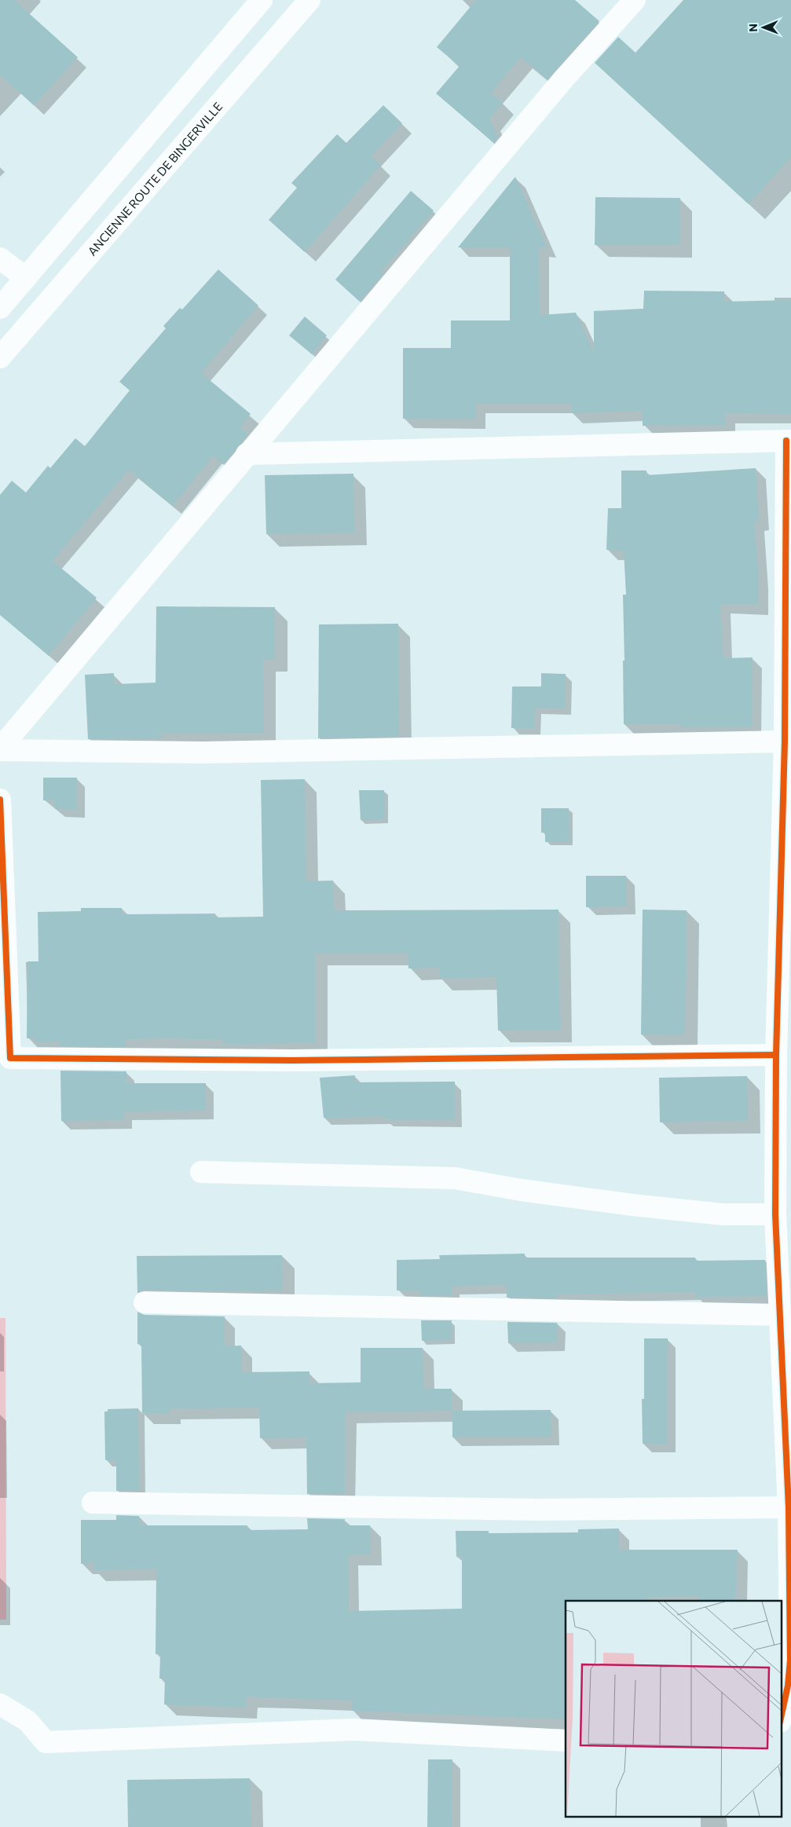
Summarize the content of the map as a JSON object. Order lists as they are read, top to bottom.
{
  "streets": {
    "street": ["ANCIENNE ROUTE DE BINGERVILLE"]
  },
  "north": "left"
}
